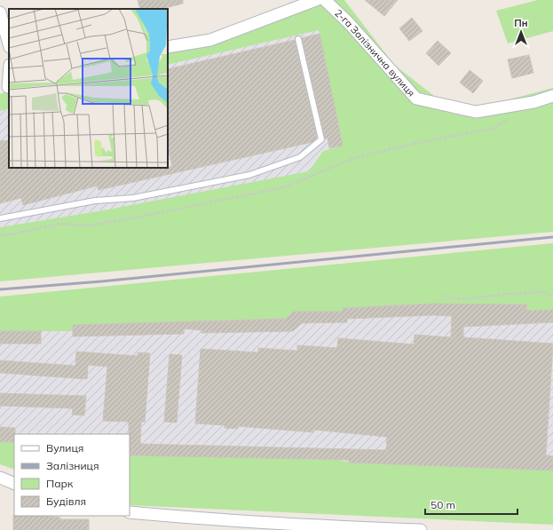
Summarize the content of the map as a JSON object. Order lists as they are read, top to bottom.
{
  "streets": {
    "street": ["2-га Залізнична вулиця"]
  },
  "legend": [
    "Вулиця",
    "Залізниця",
    "Парк",
    "Будівля"
  ],
  "scale_bar": "50 m",
  "north": "top"
}
